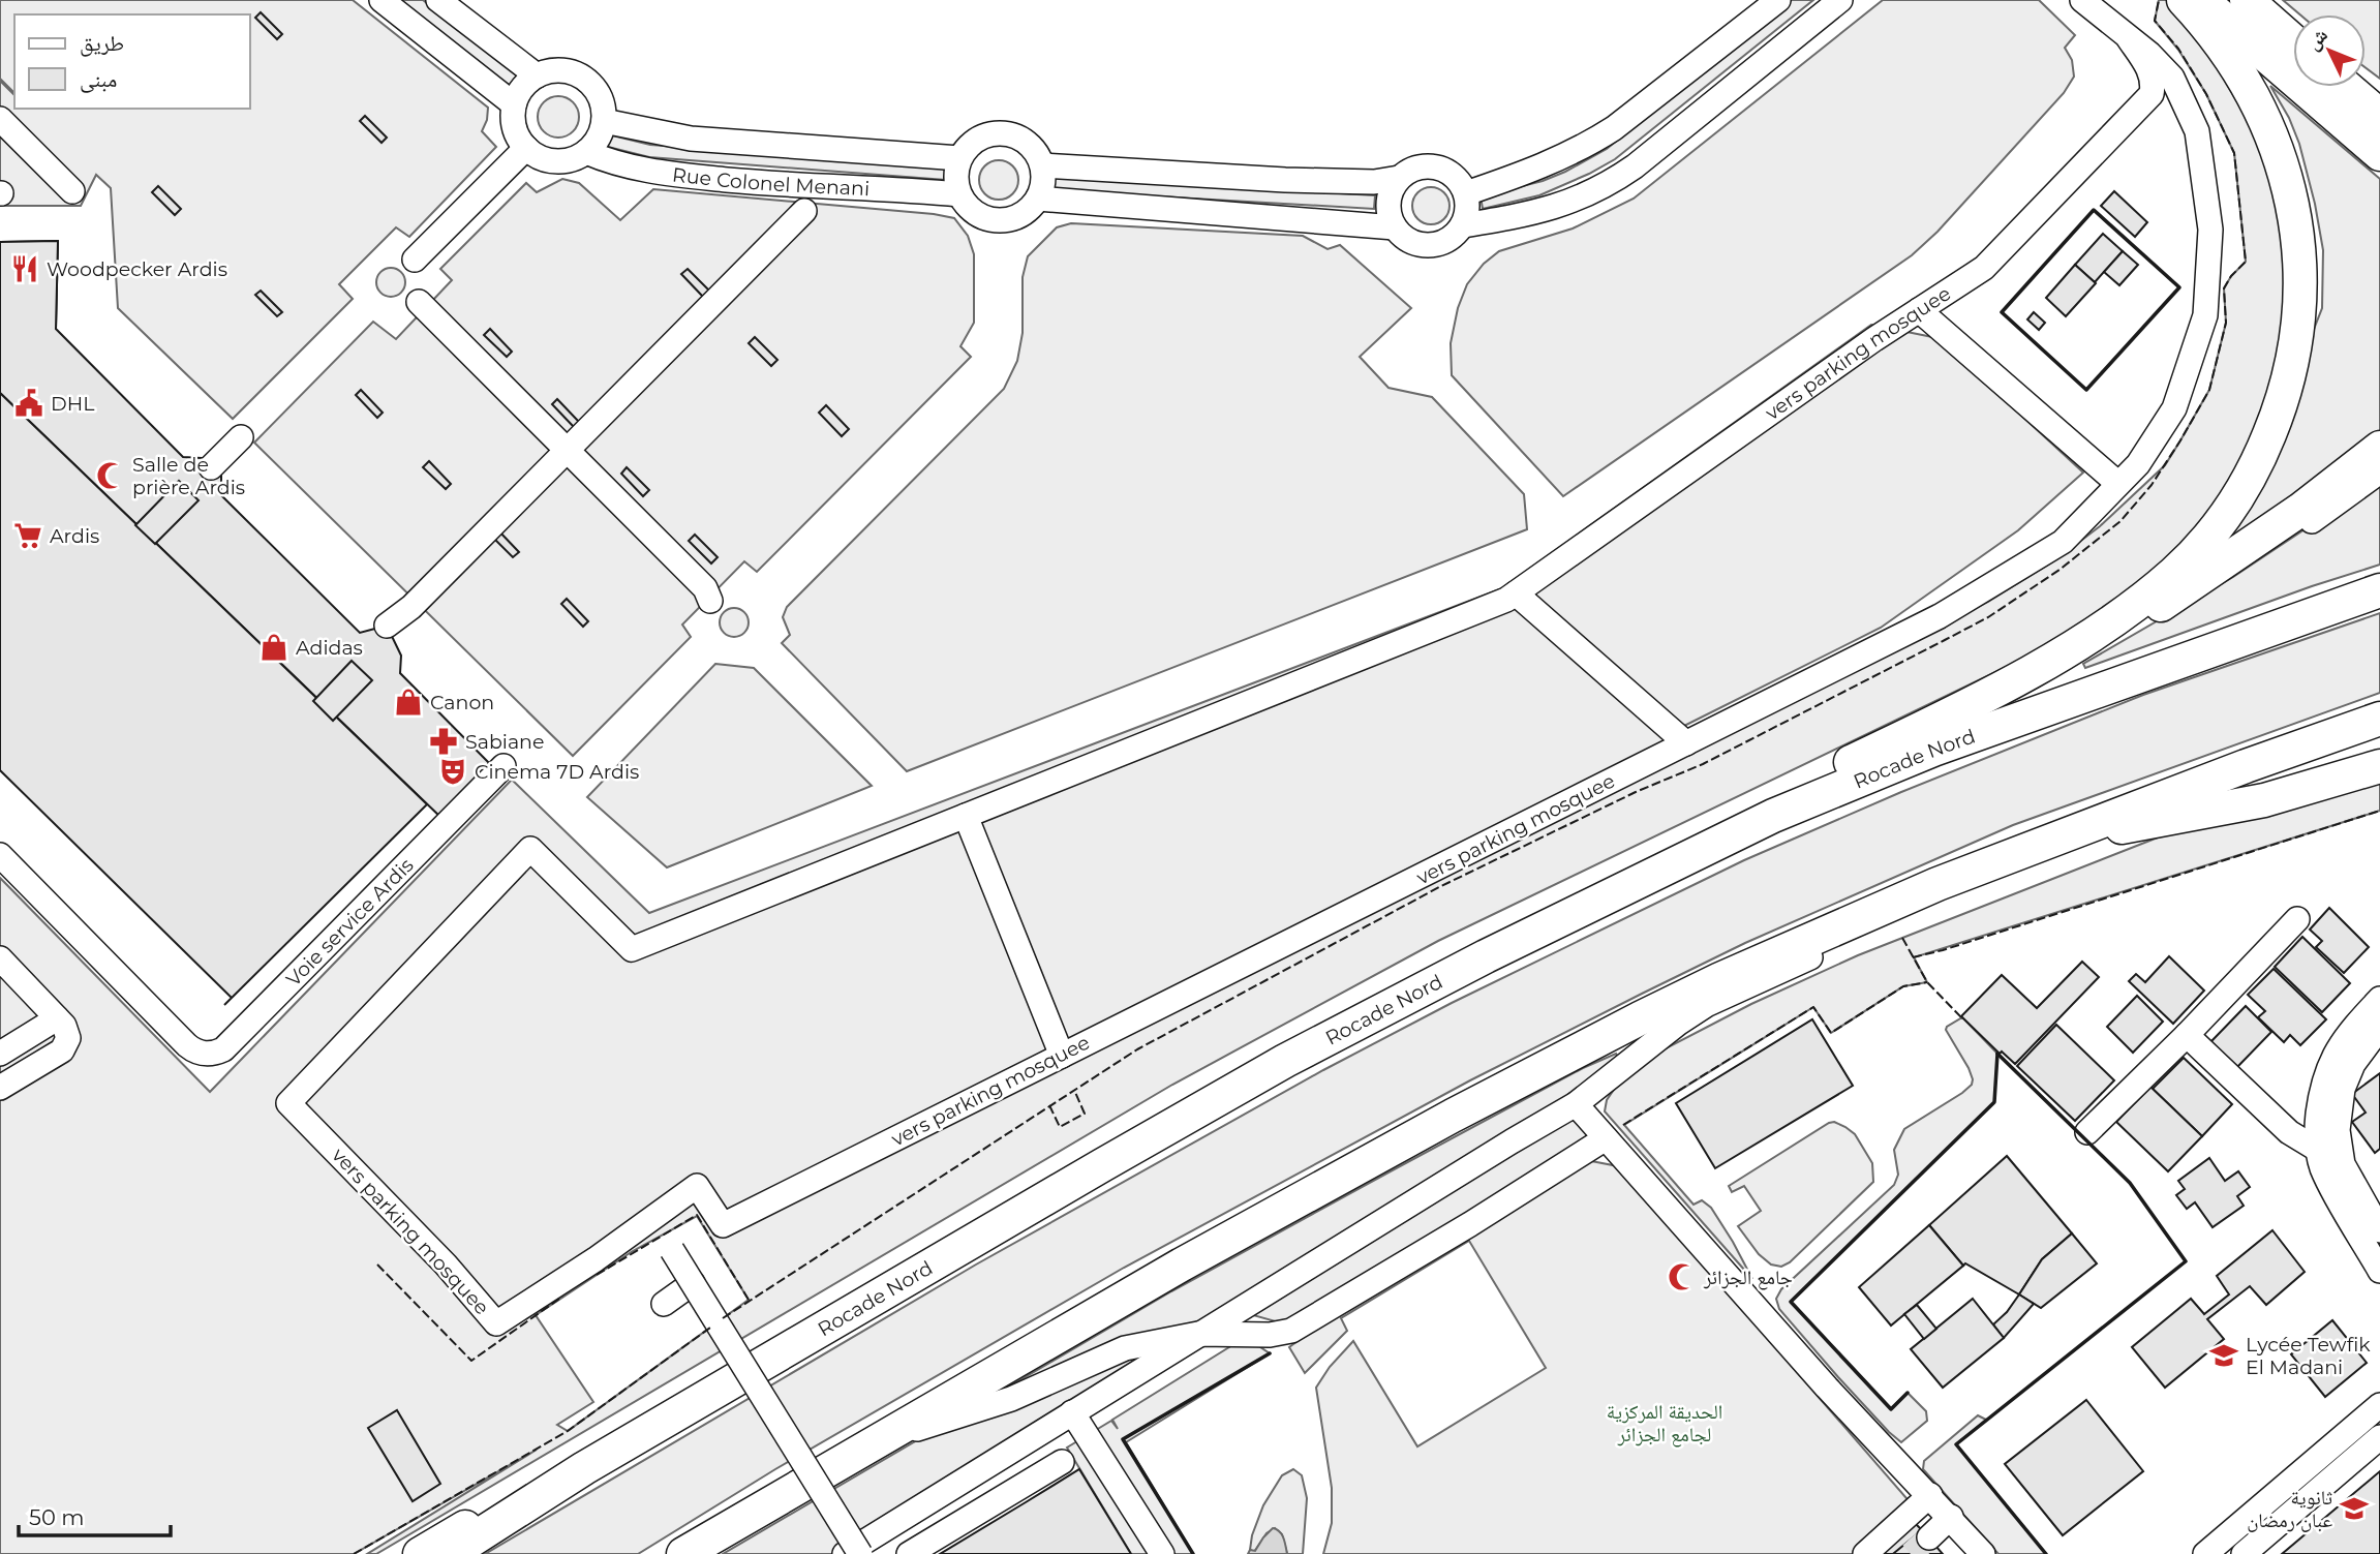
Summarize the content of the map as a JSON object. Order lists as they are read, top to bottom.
{
  "streets": {
    "highway": ["Rocade Nord"],
    "street": ["Rue Colonel Menani", "vers parking mosquee", "Voie service Ardis"]
  },
  "parks": ["الحديقة المركزية لجامع الجزائر"],
  "places": {
    "restaurant": ["Woodpecker Ardis"],
    "public building": ["DHL"],
    "mosque": ["Salle de prière Ardis", "جامع الجزائر"],
    "supermarket": ["Ardis"],
    "shop": ["Adidas", "Canon"],
    "pharmacy": ["Sabiane"],
    "theatre": ["Cinema 7D Ardis"],
    "school or university": ["Lycée Tewfik El Madani", "ثانوية عبان رمضان"]
  },
  "legend": ["طريق", "مبنى"],
  "scale_bar": "50 m",
  "north": "top left"
}
